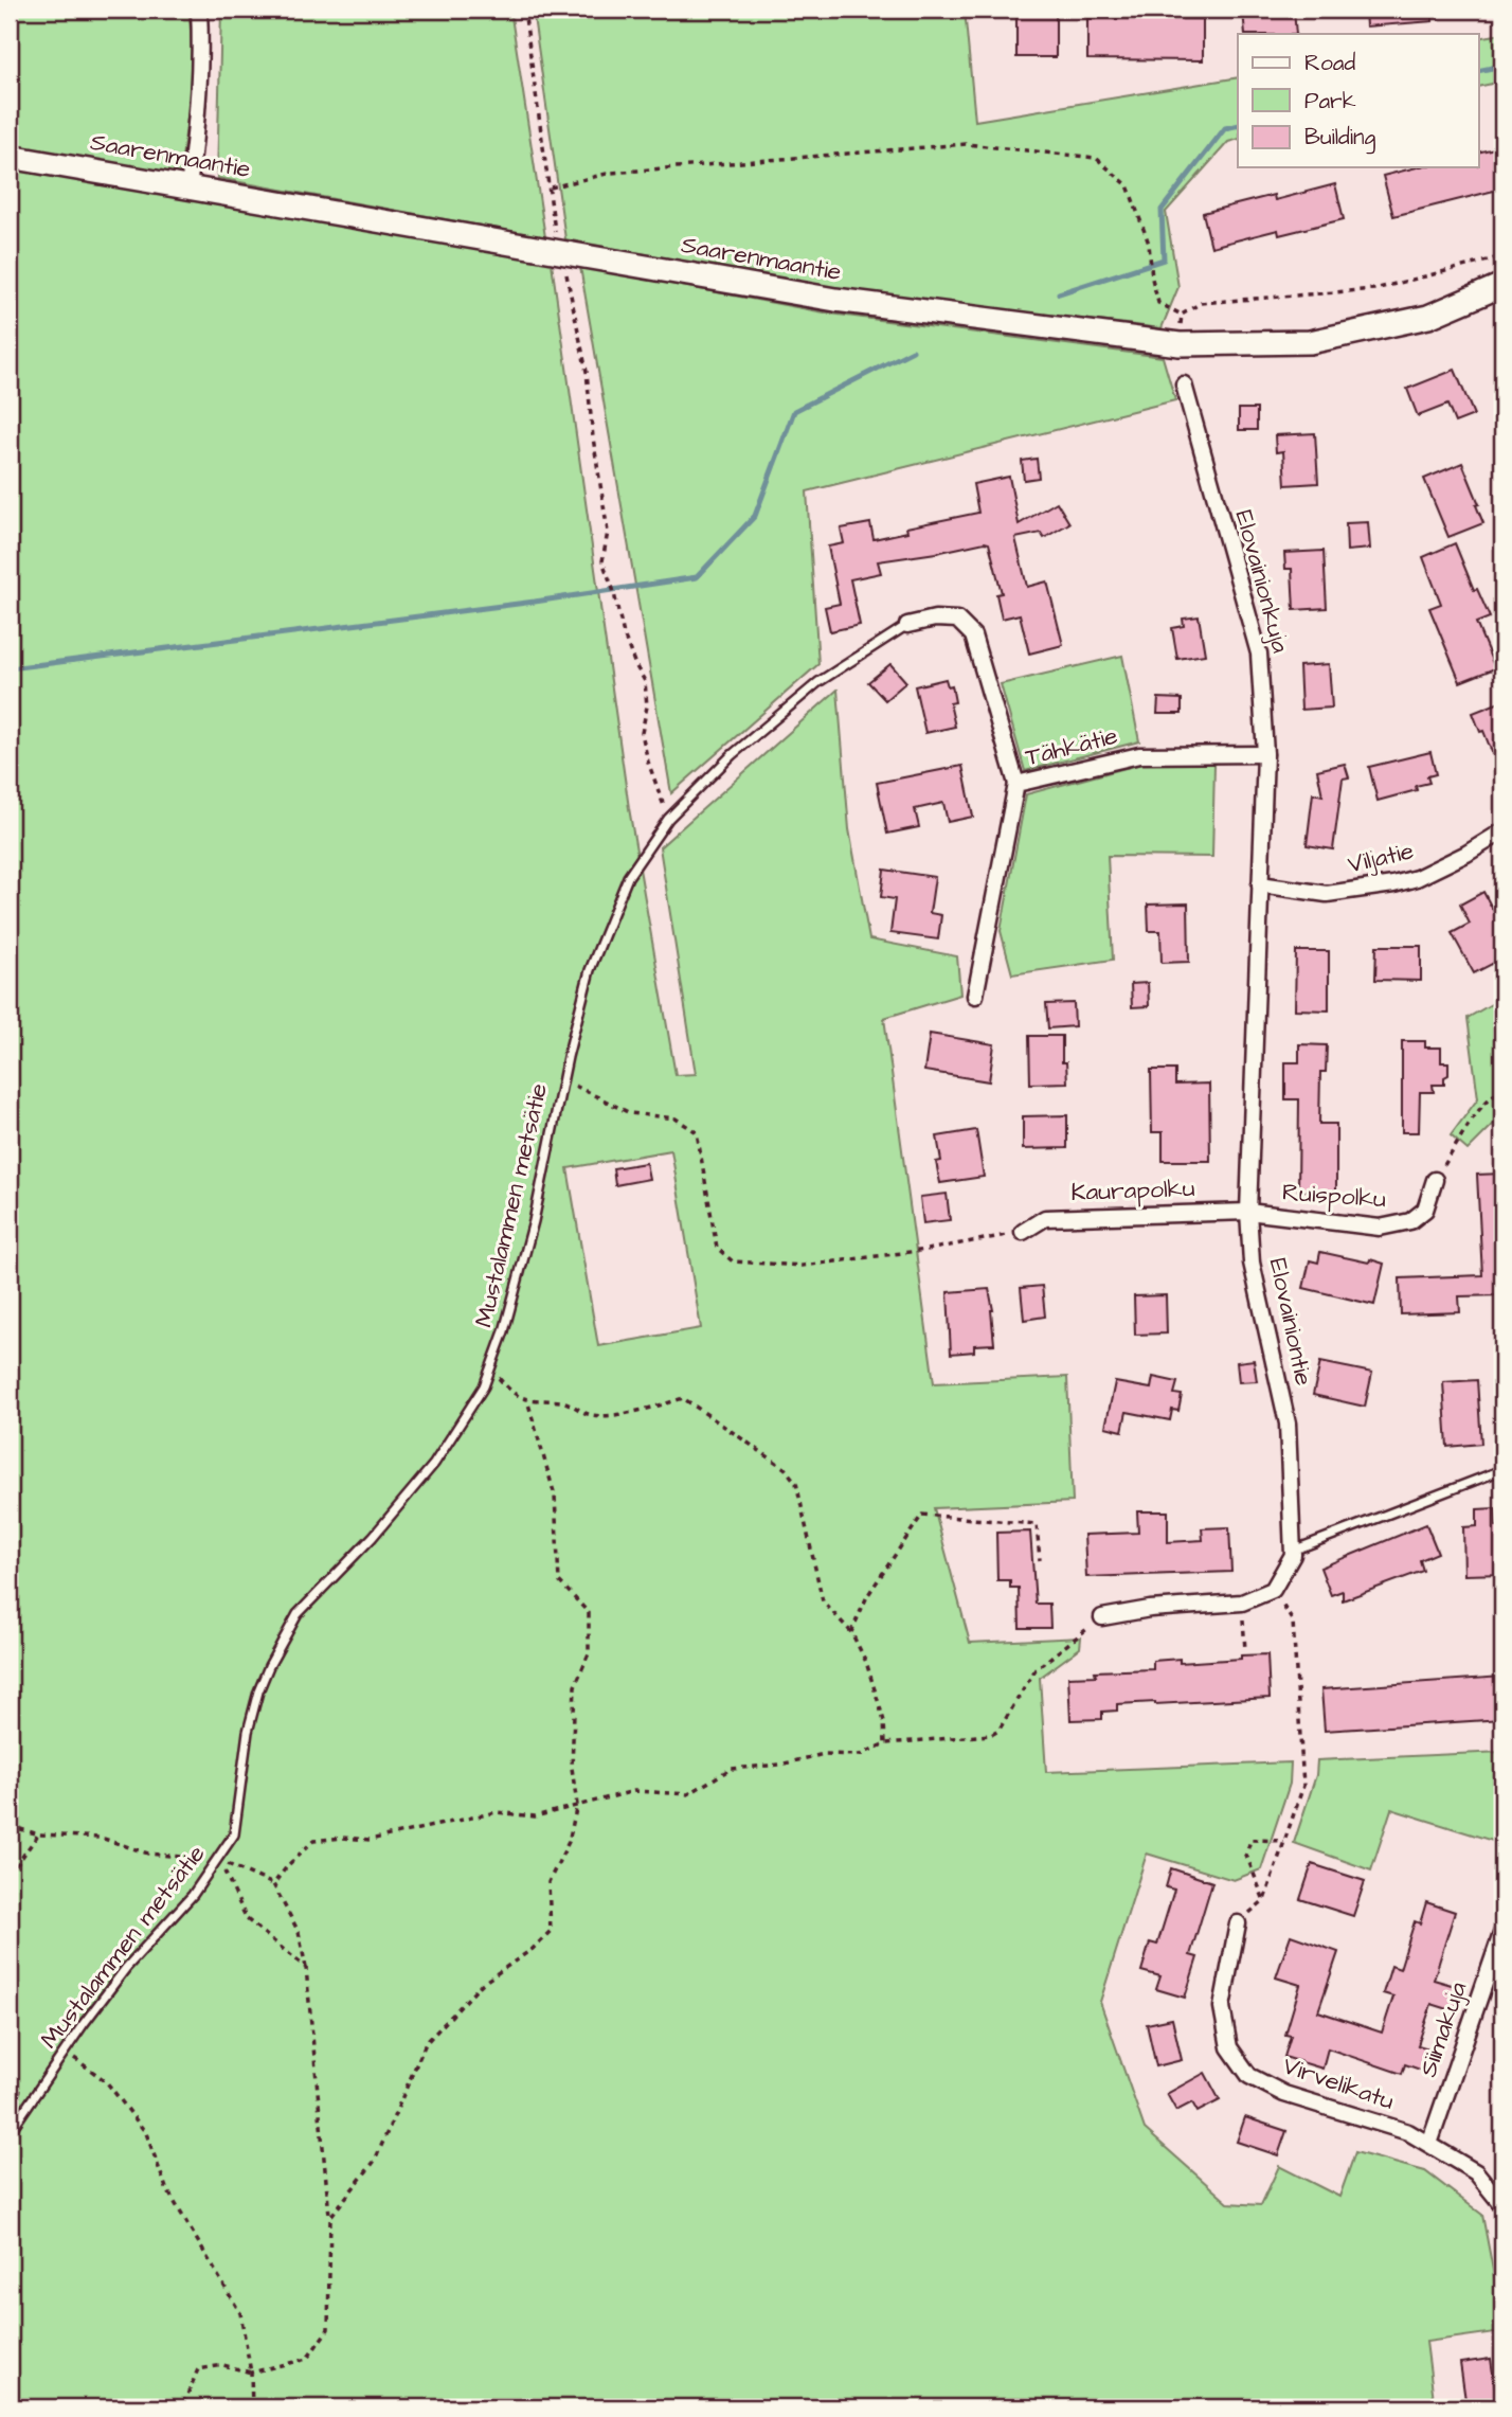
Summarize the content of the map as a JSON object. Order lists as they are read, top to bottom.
{
  "streets": {
    "street": [
      "Saarenmaantie",
      "Elovainionkuja",
      "Tähkätie",
      "Viljatie",
      "Kaurapolku",
      "Ruispolku",
      "Elovainiontie",
      "Siimakuja",
      "Virvelikatu"
    ],
    "lane": ["Mustalammen metsätie"]
  },
  "crossings": [
    ["Elovainionkuja", "Tähkätie"],
    ["Elovainionkuja", "Viljatie"],
    ["Elovainionkuja", "Elovainiontie"],
    ["Viljatie", "Elovainiontie"],
    ["Kaurapolku", "Ruispolku"],
    ["Kaurapolku", "Elovainiontie"],
    ["Ruispolku", "Elovainiontie"],
    ["Siimakuja", "Virvelikatu"]
  ],
  "legend": ["Road", "Park", "Building"]
}
